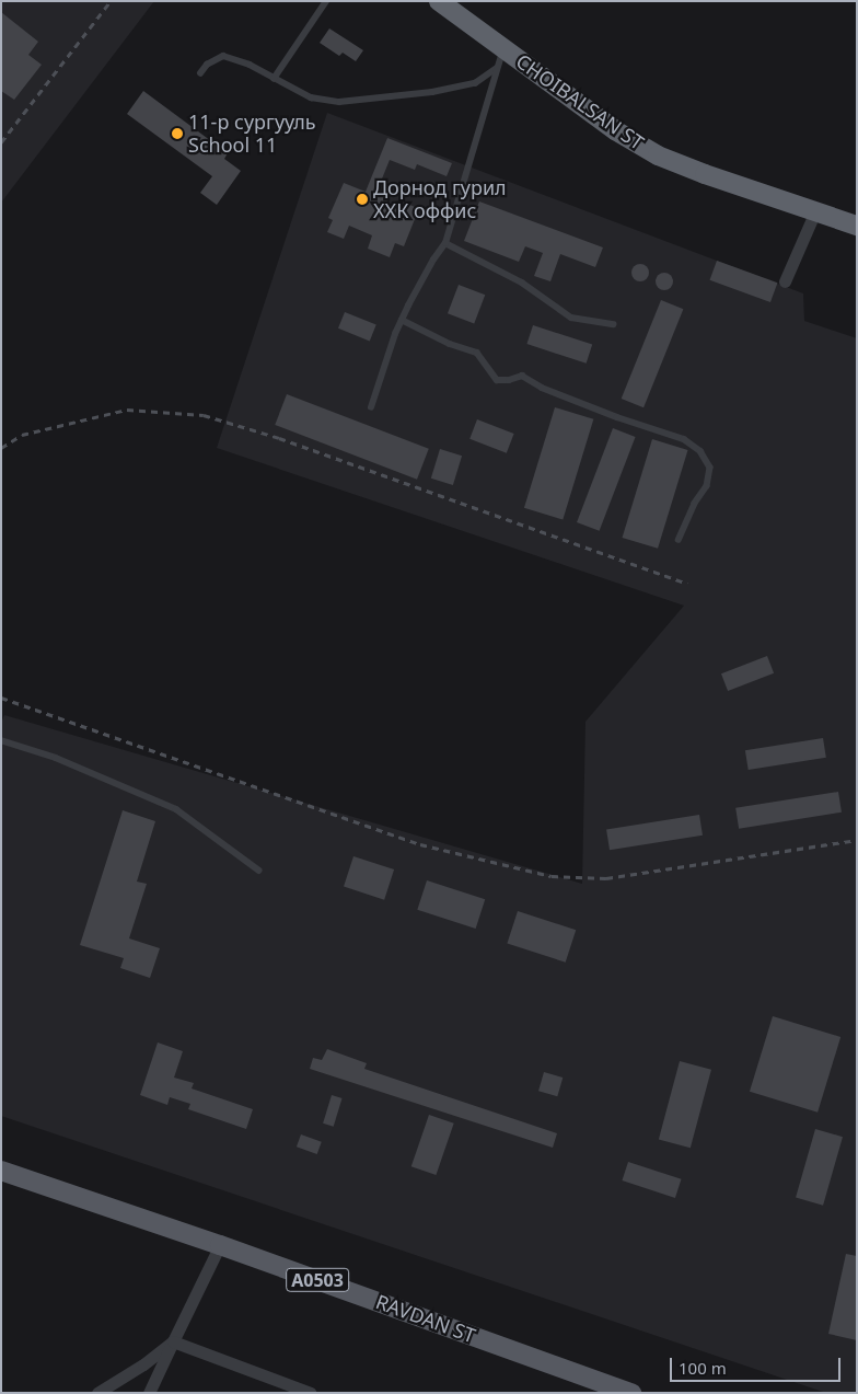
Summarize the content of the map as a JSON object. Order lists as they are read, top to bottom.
{
  "streets": {
    "highway": ["CHOIBALSAN ST"],
    "main road": ["A0503", "RAVDAN ST"]
  },
  "places": ["11-р сургууль School 11", "Дорнод гурил ХХК оффис"],
  "scale_bar": "100 m"
}
